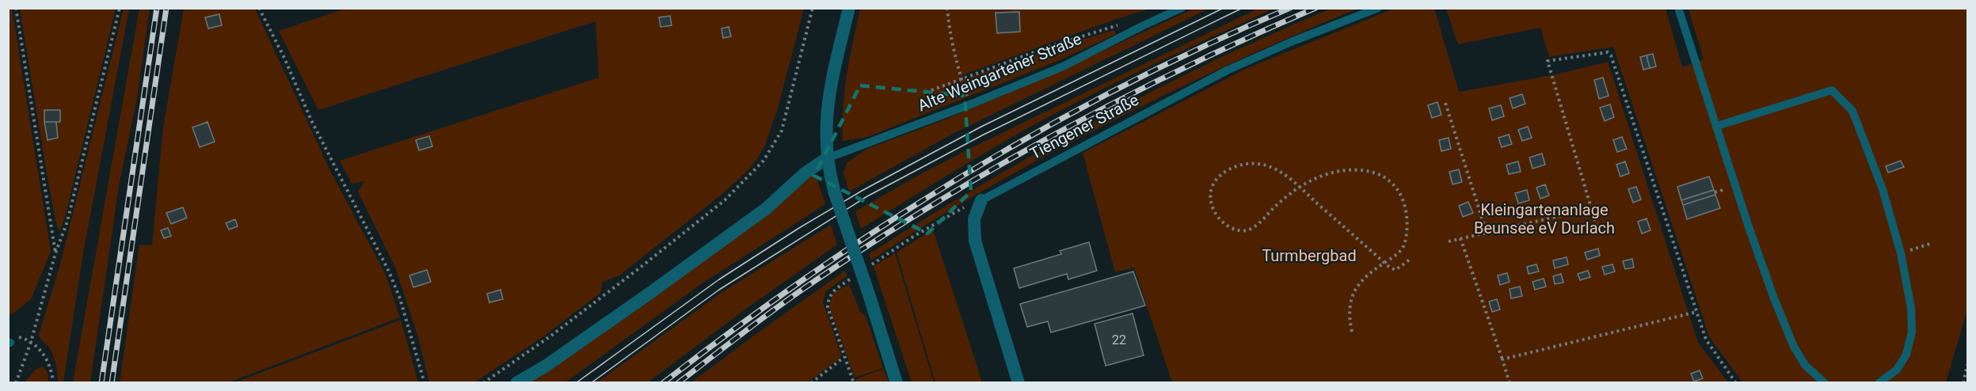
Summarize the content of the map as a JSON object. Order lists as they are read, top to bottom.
{
  "streets": {
    "lane": ["Alte Weingartener Straße", "Tiengener Straße"]
  },
  "parks": ["Kleingartenanlage Beunsee eV Durlach", "Turmbergbad"],
  "house_numbers": ["22"]
}
